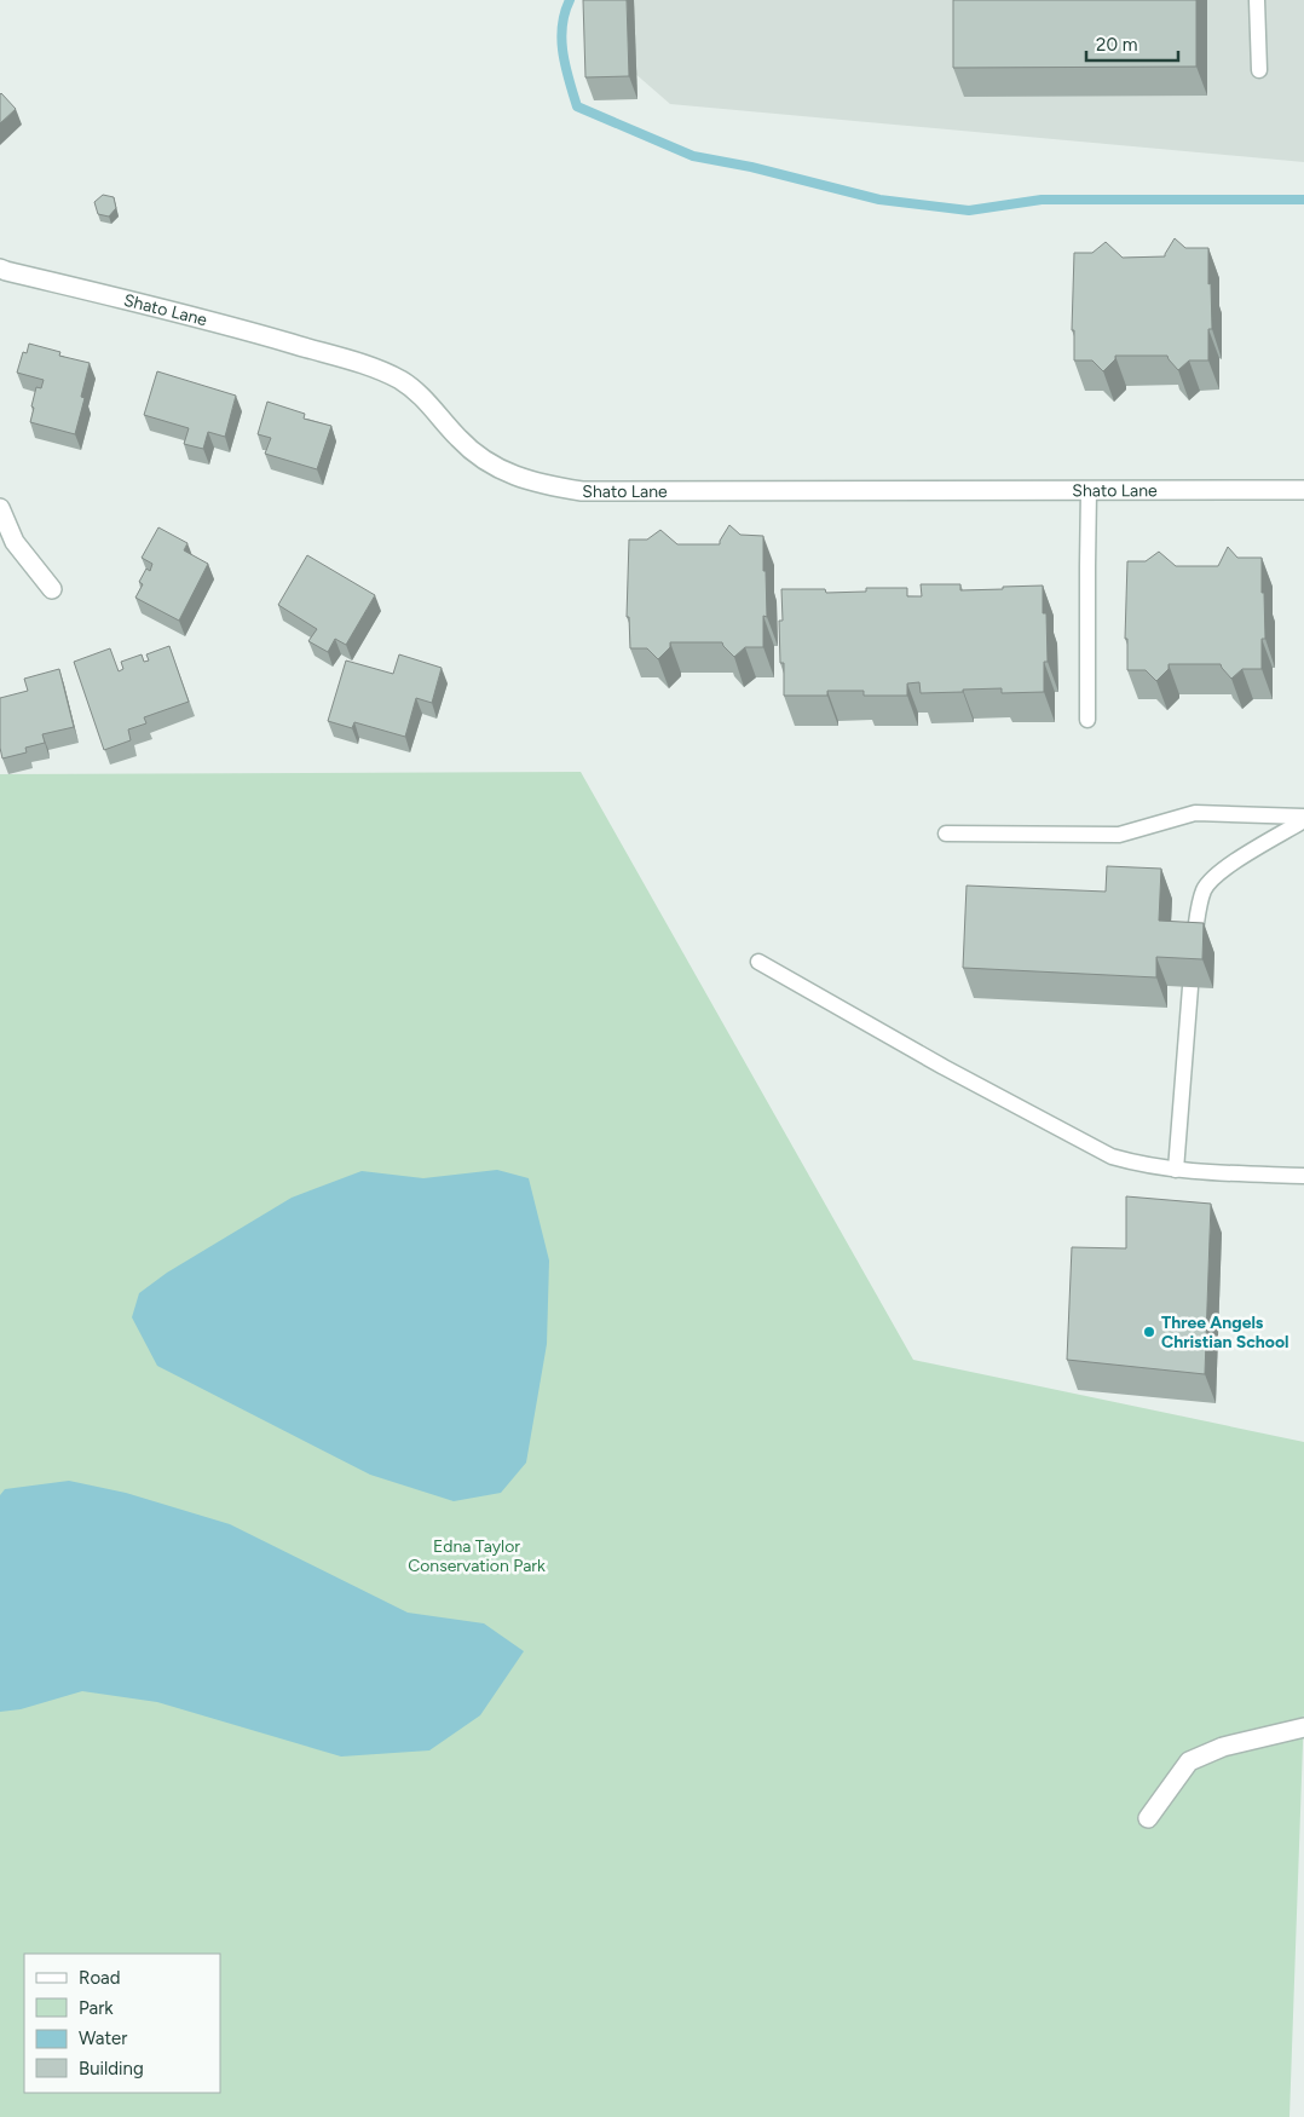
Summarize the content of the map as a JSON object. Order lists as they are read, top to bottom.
{
  "streets": {
    "street": ["Shato Lane"]
  },
  "parks": ["Edna Taylor Conservation Park"],
  "places": ["Three Angels Christian School"],
  "legend": [
    "Road",
    "Park",
    "Water",
    "Building"
  ],
  "scale_bar": "20 m"
}
